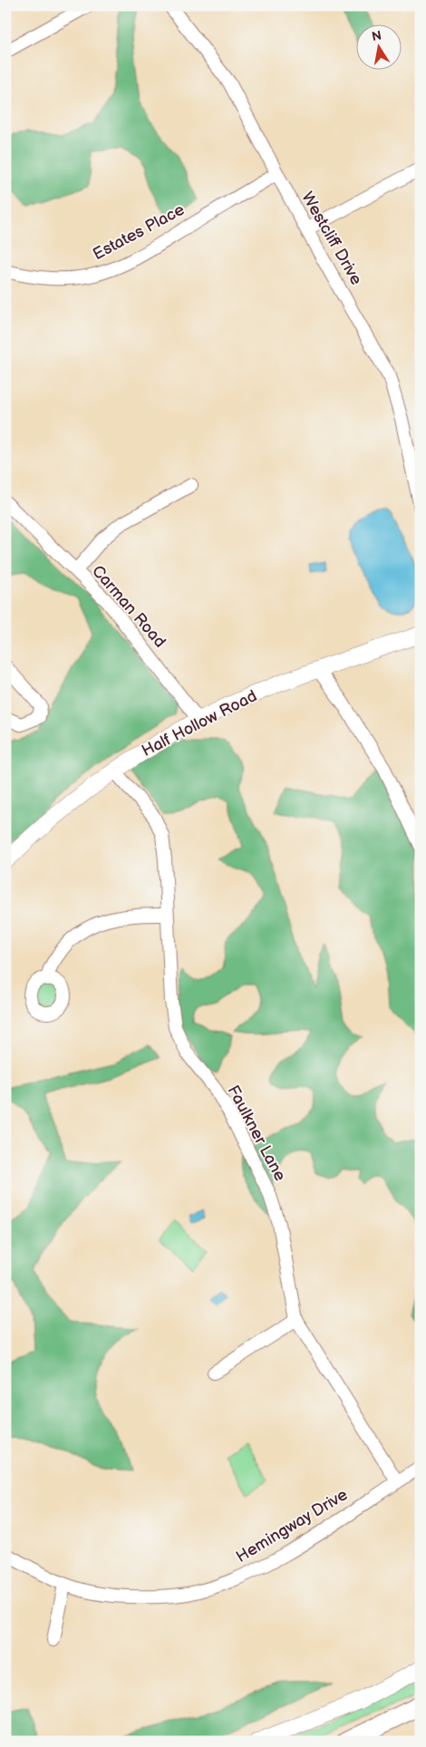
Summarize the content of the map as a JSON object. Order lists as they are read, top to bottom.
{
  "streets": {
    "main road": ["Half Hollow Road"],
    "street": [
      "Estates Place",
      "Westcliff Drive",
      "Carman Road",
      "Faulkner Lane",
      "Hemingway Drive"
    ]
  },
  "crossings": [
    ["Estates Place", "Westcliff Drive"],
    ["Carman Road", "Half Hollow Road"],
    ["Half Hollow Road", "Faulkner Lane"],
    ["Faulkner Lane", "Hemingway Drive"]
  ],
  "north": "top"
}
